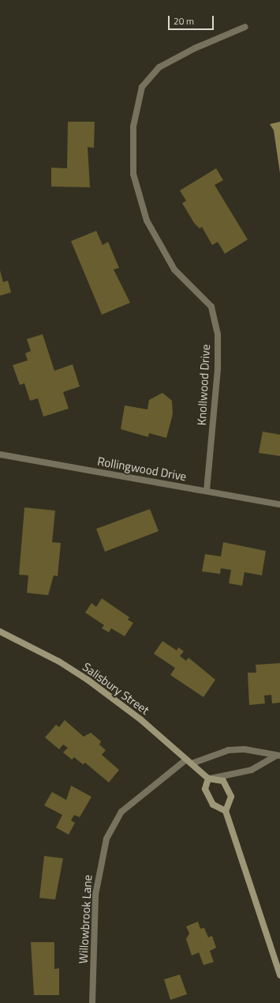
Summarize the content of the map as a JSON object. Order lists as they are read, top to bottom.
{
  "streets": {
    "main road": ["Salisbury Street"],
    "street": ["Knollwood Drive", "Rollingwood Drive", "Willowbrook Lane"]
  },
  "crossings": [
    ["Knollwood Drive", "Rollingwood Drive"],
    ["Salisbury Street", "Willowbrook Lane"]
  ],
  "scale_bar": "20 m"
}
